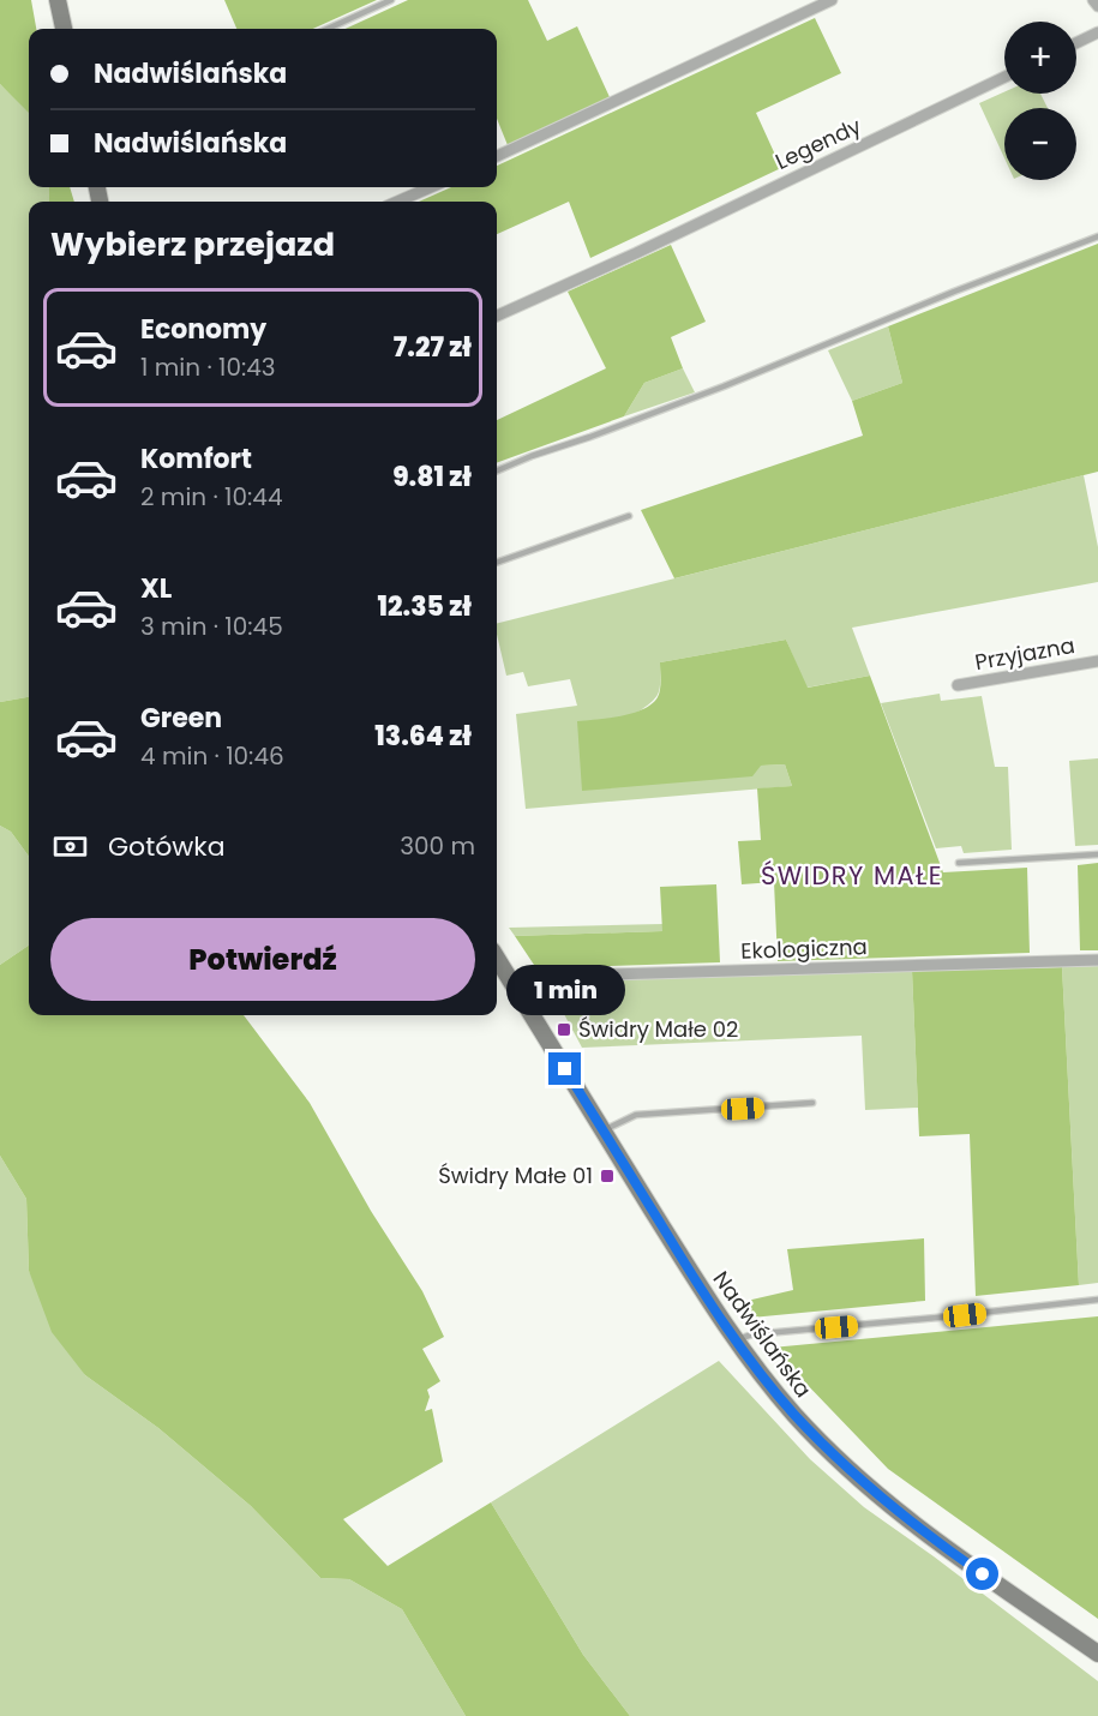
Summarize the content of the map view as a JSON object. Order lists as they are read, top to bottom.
{
  "streets": {
    "main road": ["Nadwiślańska"],
    "street": ["Legendy", "Przyjazna", "Ekologiczna"]
  },
  "crossings": [
    ["Ekologiczna", "Nadwiślańska"]
  ],
  "districts": ["ŚWIDRY MAŁE"],
  "places": {
    "transit": ["Świdry Małe 02", "Świdry Małe 01"]
  },
  "page": {
    "map_buttons": ["+", "−"],
    "banner": ["Nadwiślańska", "Nadwiślańska"],
    "heading": "Wybierz przejazd",
    "list": [
      {
        "name": "Economy",
        "note": "1 min · 10:43",
        "value": "7.27 zł"
      },
      {
        "name": "Komfort",
        "note": "2 min · 10:44",
        "value": "9.81 zł"
      },
      {
        "name": "XL",
        "note": "3 min · 10:45",
        "value": "12.35 zł"
      },
      {
        "name": "Green",
        "note": "4 min · 10:46",
        "value": "13.64 zł"
      }
    ],
    "pay": ["Gotówka", "300 m"],
    "buttons": "Potwierdź",
    "bubble": "1 min"
  }
}
